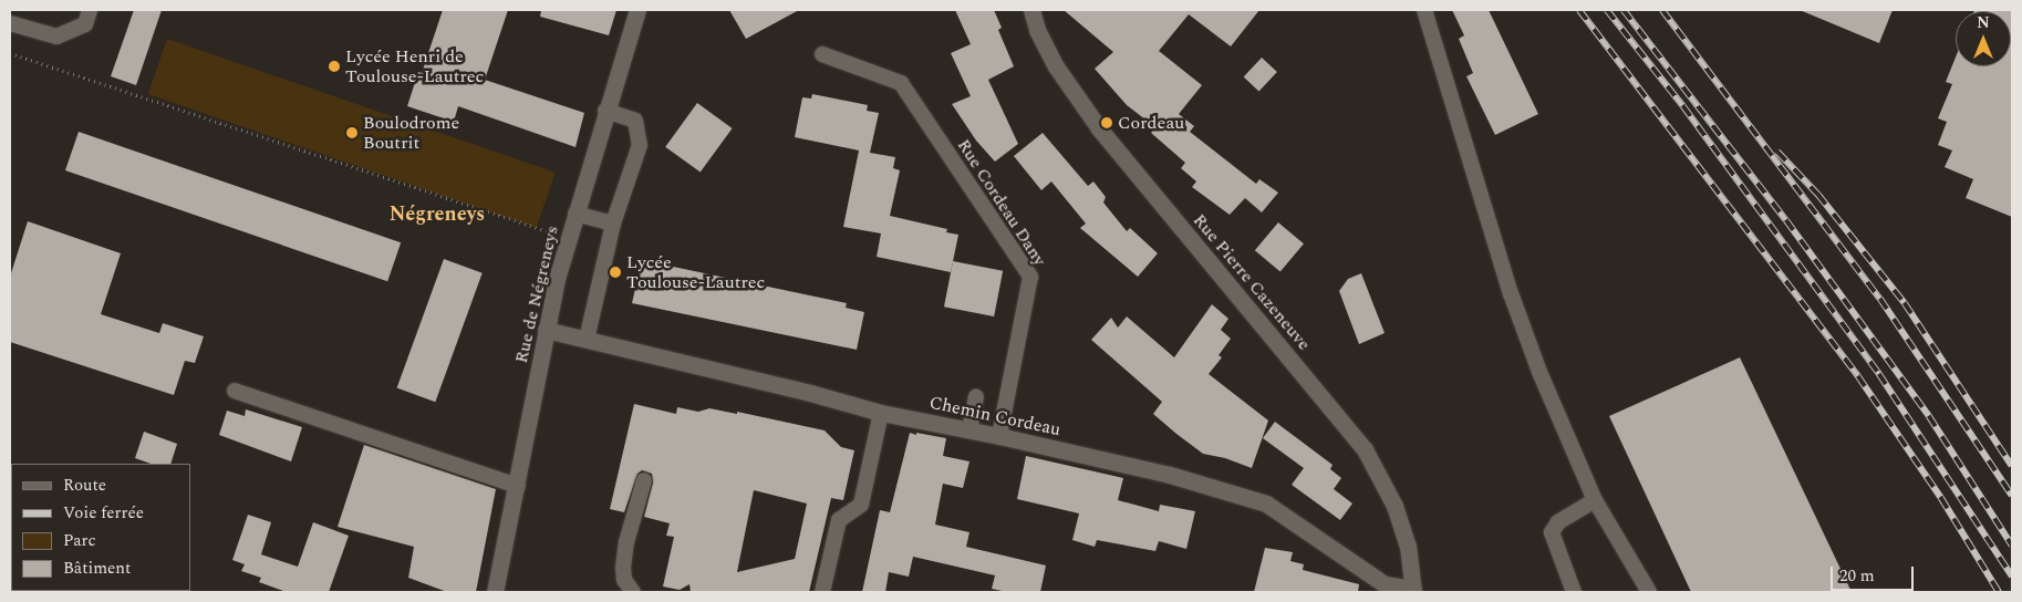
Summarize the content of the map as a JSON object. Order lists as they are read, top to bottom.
{
  "streets": {
    "street": ["Rue Pierre Cazeneuve", "Rue de Négreneys", "Chemin Cordeau"],
    "lane": ["Rue Cordeau Dany"]
  },
  "crossings": [
    ["Rue Cordeau Dany", "Chemin Cordeau"],
    ["Rue Pierre Cazeneuve", "Chemin Cordeau"],
    ["Rue de Négreneys", "Chemin Cordeau"]
  ],
  "districts": ["Négreneys"],
  "places": [
    "Lycée Henri de Toulouse-Lautrec",
    "Cordeau",
    "Boulodrome Boutrit",
    "Lycée Toulouse-Lautrec"
  ],
  "legend": [
    "Route",
    "Voie ferrée",
    "Parc",
    "Bâtiment"
  ],
  "scale_bar": "20 m",
  "north": "top"
}
